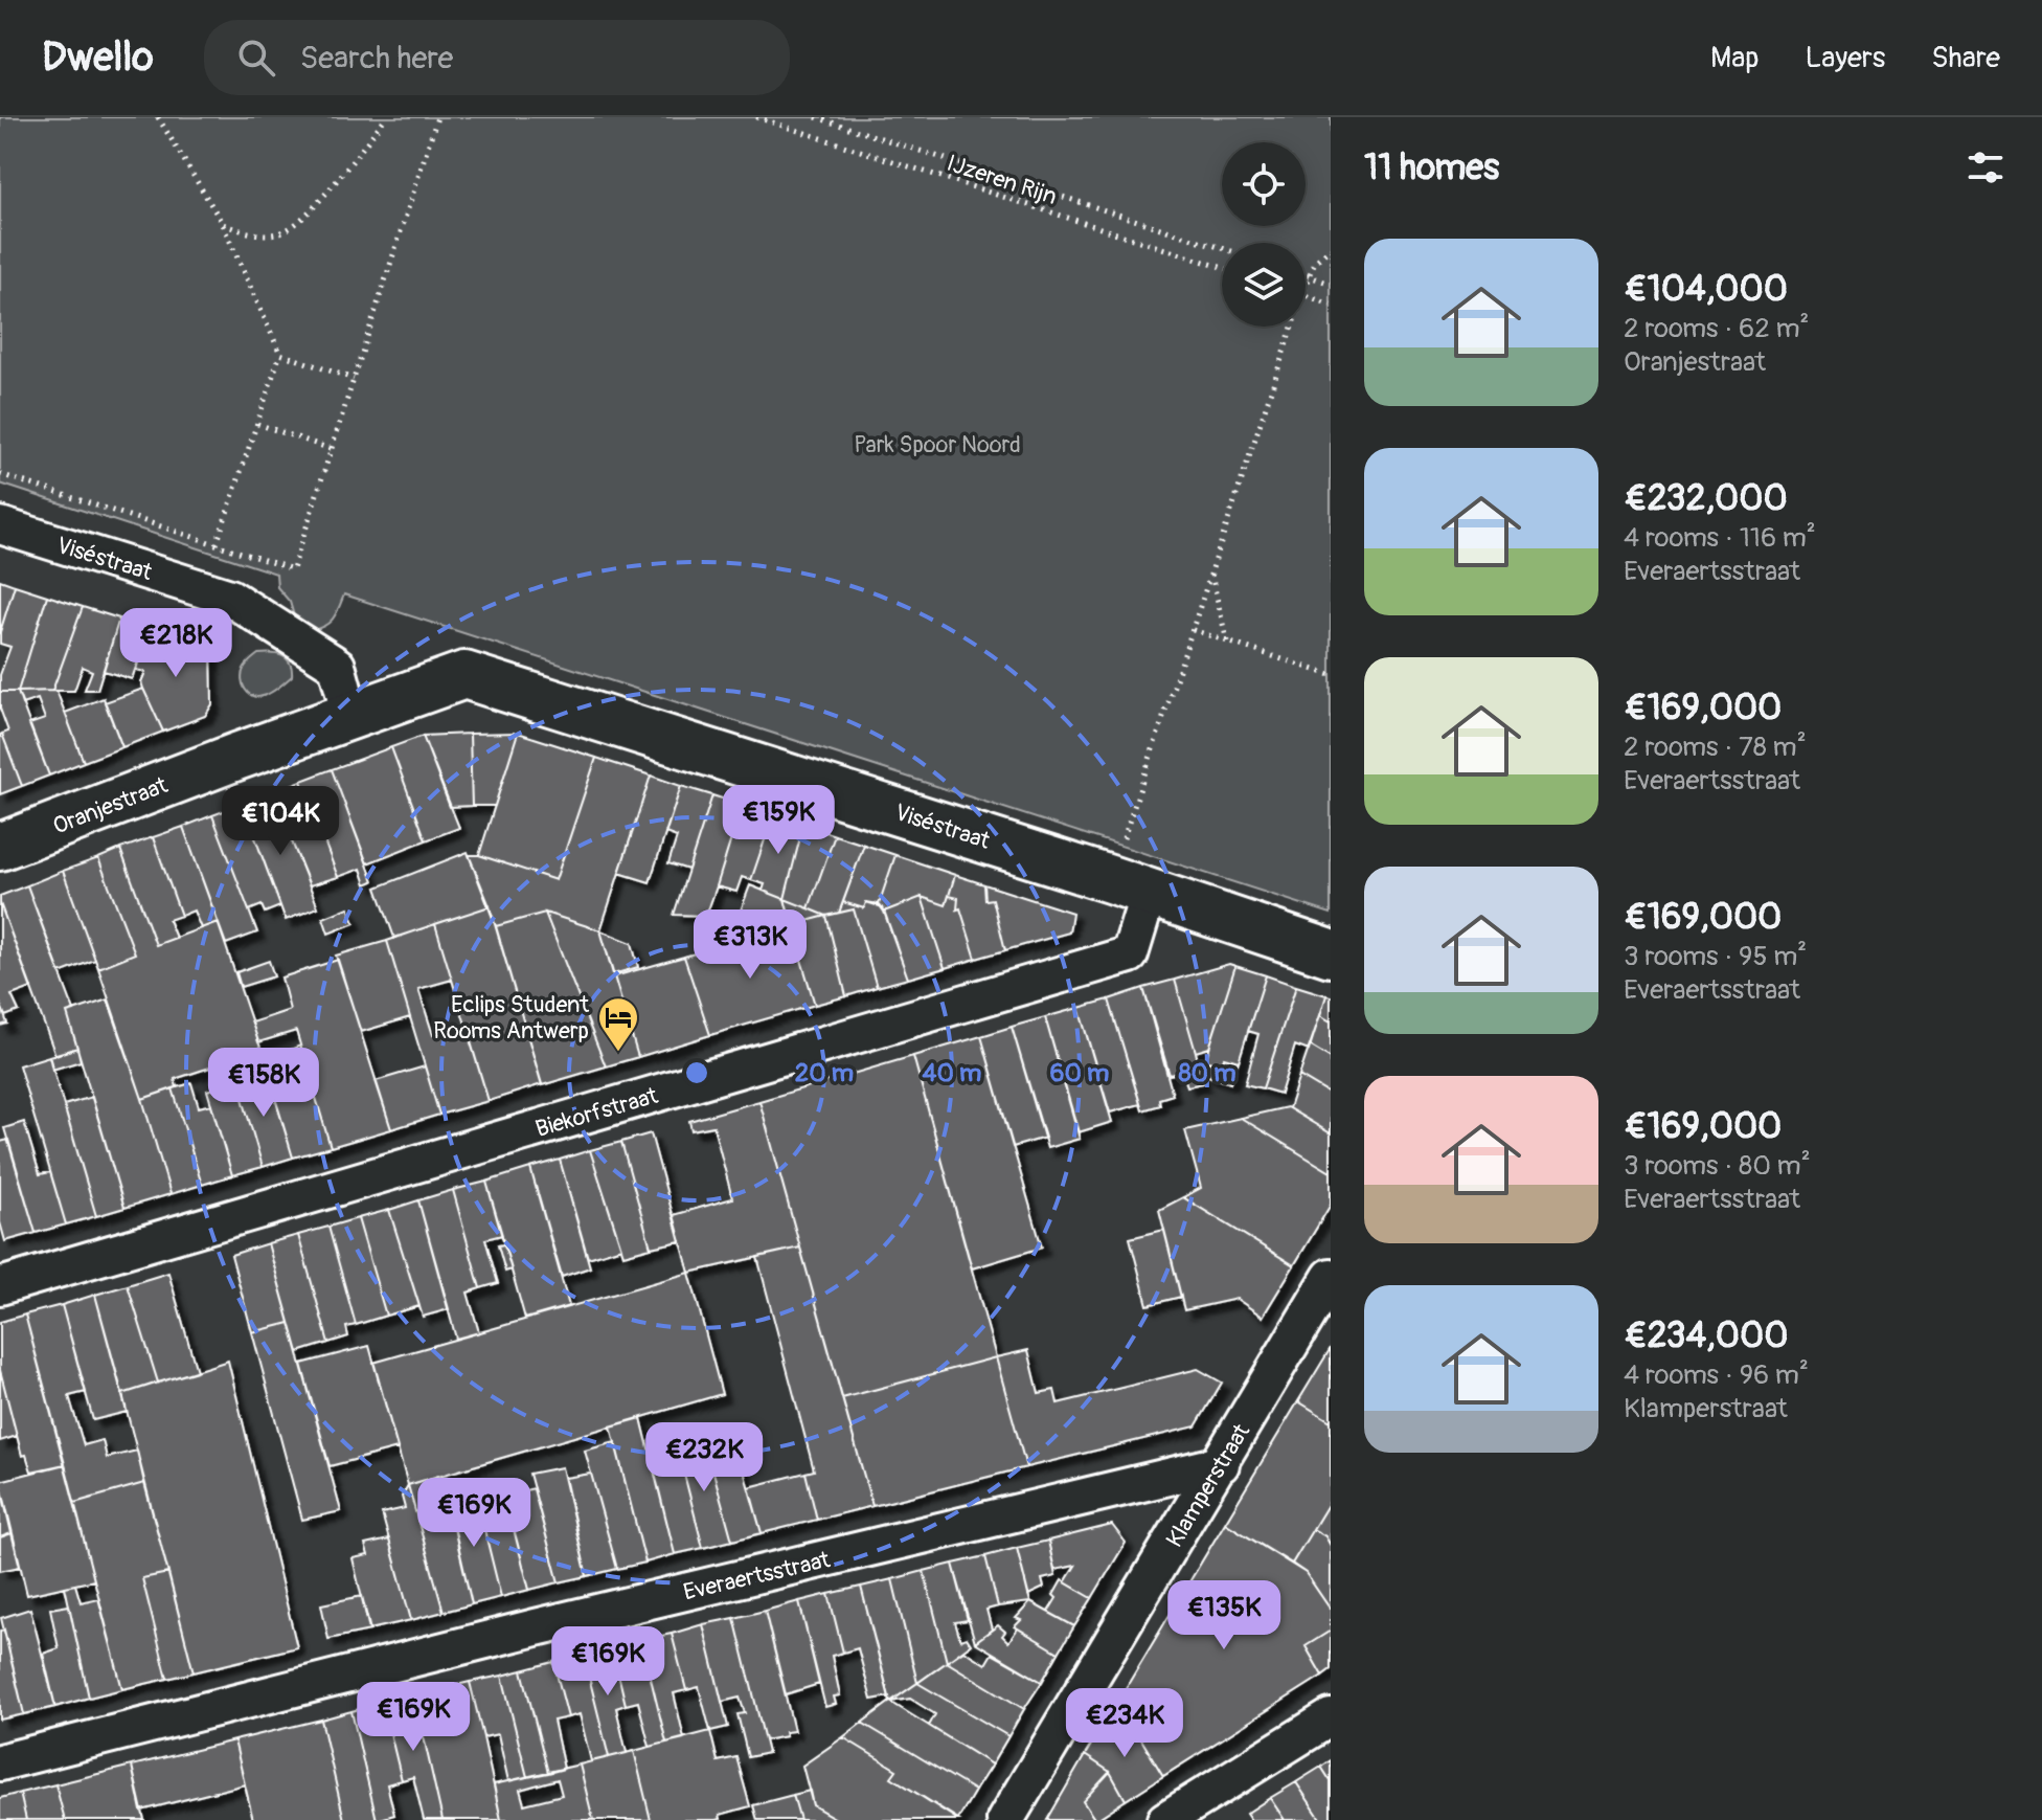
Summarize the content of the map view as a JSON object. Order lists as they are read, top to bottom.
{
  "streets": {
    "street": [
      "Viséstraat",
      "Oranjestraat",
      "Biekorfstraat",
      "Klamperstraat",
      "Everaertsstraat"
    ],
    "path": ["IJzeren Rijn"]
  },
  "crossings": [
    ["Viséstraat", "Oranjestraat"],
    ["Viséstraat", "Biekorfstraat"],
    ["Klamperstraat", "Everaertsstraat"]
  ],
  "parks": ["Park Spoor Noord"],
  "places": {
    "hotel": ["Eclips Student Rooms Antwerp"]
  },
  "page": {
    "header": "Dwello",
    "search": "Search here",
    "nav": ["Map", "Layers", "Share"],
    "heading": "11 homes",
    "list": [
      {
        "name": "€104,000",
        "note": "2 rooms · 62 m² · Oranjestraat"
      },
      {
        "name": "€232,000",
        "note": "4 rooms · 116 m² · Everaertsstraat"
      },
      {
        "name": "€169,000",
        "note": "2 rooms · 78 m² · Everaertsstraat"
      },
      {
        "name": "€169,000",
        "note": "3 rooms · 95 m² · Everaertsstraat"
      },
      {
        "name": "€169,000",
        "note": "3 rooms · 80 m² · Everaertsstraat"
      },
      {
        "name": "€234,000",
        "note": "4 rooms · 96 m² · Klamperstraat"
      }
    ],
    "price": [
      "€218K",
      "€159K",
      "€104K",
      "€313K",
      "€158K",
      "€232K",
      "€169K",
      "€135K",
      "€169K",
      "€169K",
      "€234K"
    ]
  },
  "rings": [
    "20 m",
    "40 m",
    "60 m",
    "80 m"
  ]
}
